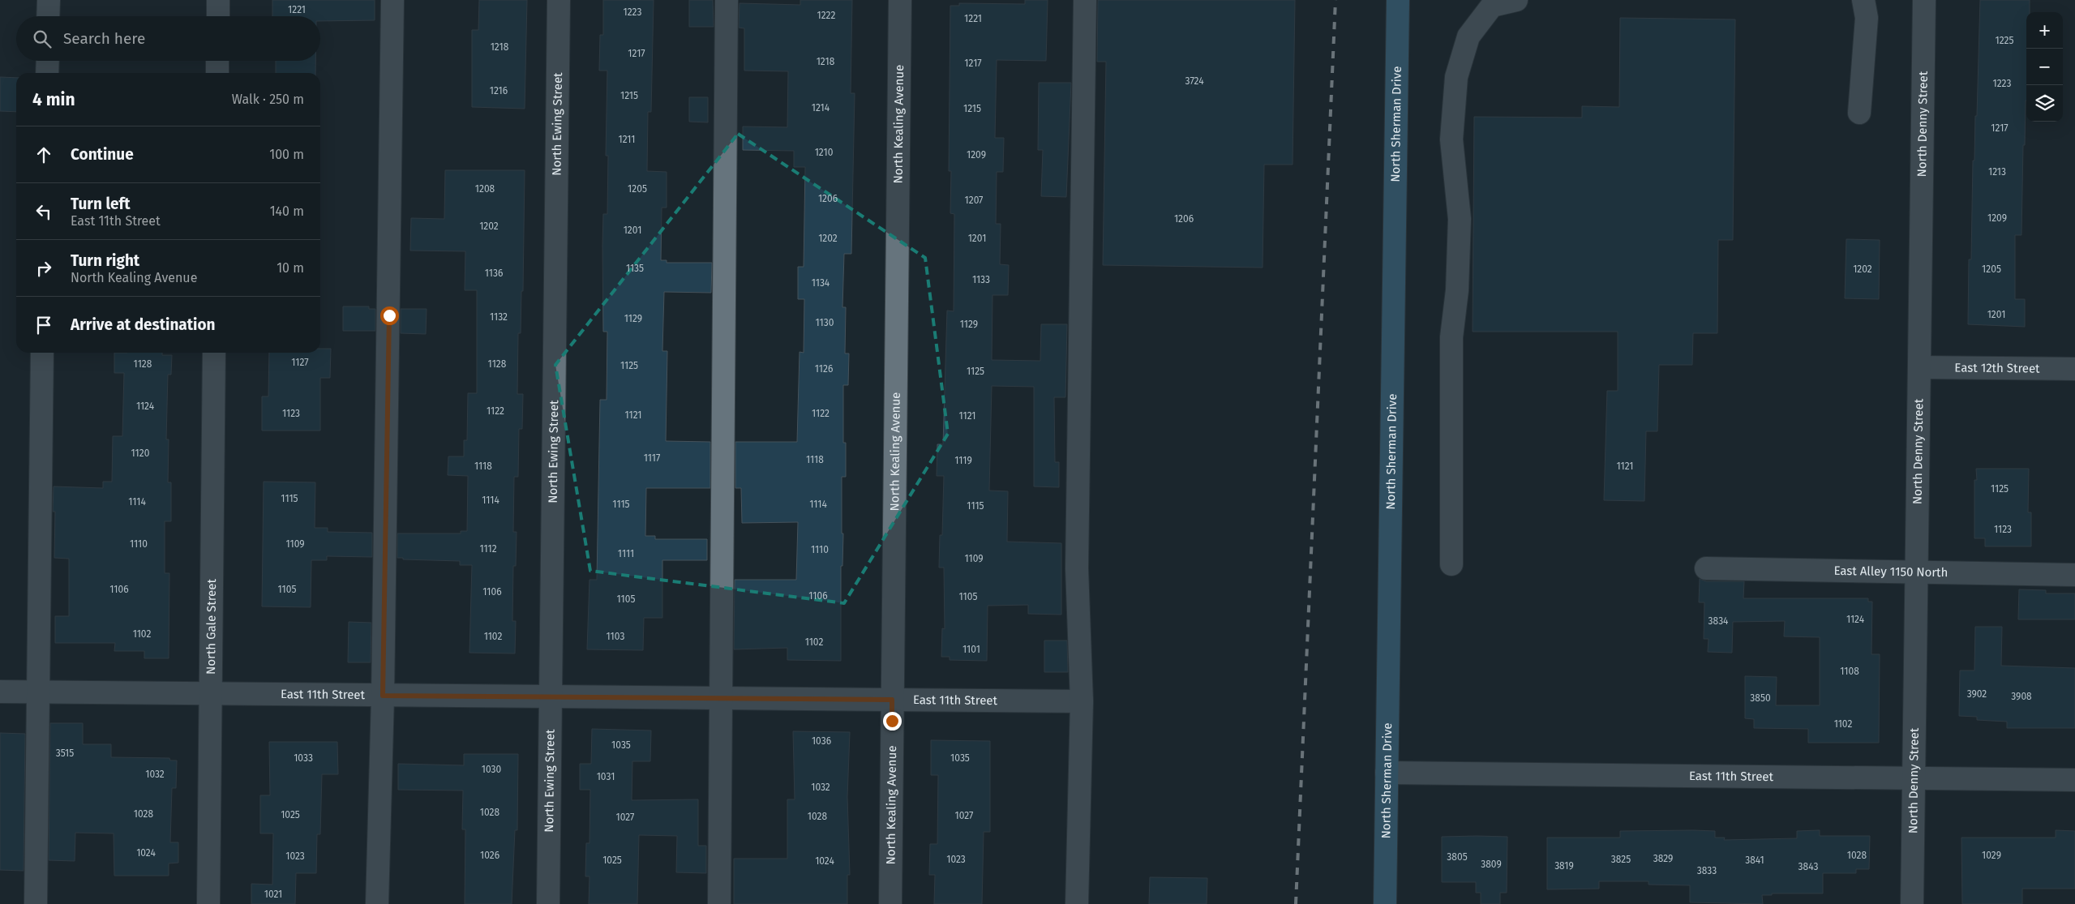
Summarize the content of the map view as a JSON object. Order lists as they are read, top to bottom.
{
  "streets": {
    "main road": ["North Sherman Drive"],
    "street": [
      "North Ewing Street",
      "North Kealing Avenue",
      "North Denny Street",
      "East 12th Street",
      "East Alley 1150 North",
      "North Gale Street",
      "East 11th Street"
    ]
  },
  "crossings": [
    ["North Ewing Street", "East 11th Street"],
    ["North Kealing Avenue", "East 11th Street"],
    ["North Sherman Drive", "East 11th Street"],
    ["North Denny Street", "East 12th Street"],
    ["North Denny Street", "East Alley 1150 North"],
    ["North Denny Street", "East 11th Street"],
    ["North Gale Street", "East 11th Street"]
  ],
  "house_numbers": [
    "1221",
    "1223",
    "1222",
    "1221",
    "1225",
    "1218",
    "1217",
    "1218",
    "1217",
    "3724",
    "1223",
    "1216",
    "1215",
    "1214",
    "1215",
    "1217",
    "1211",
    "1210",
    "1209",
    "1213",
    "1208",
    "1205",
    "1206",
    "1207",
    "1209",
    "1206",
    "1202",
    "1201",
    "1202",
    "1201",
    "1135",
    "1202",
    "1205",
    "1136",
    "1133",
    "1134",
    "1201",
    "1132",
    "1129",
    "1130",
    "1129",
    "1127",
    "1128",
    "1128",
    "1125",
    "1126",
    "1125",
    "1124",
    "1122",
    "1123",
    "1122",
    "1121",
    "1121",
    "1120",
    "1117",
    "1118",
    "1119",
    "1118",
    "1121",
    "1125",
    "1115",
    "1114",
    "1114",
    "1115",
    "1114",
    "1115",
    "1123",
    "1110",
    "1109",
    "1112",
    "1110",
    "1111",
    "1109",
    "1106",
    "1105",
    "1106",
    "1106",
    "1105",
    "1105",
    "1124",
    "3834",
    "1102",
    "1102",
    "1103",
    "1102",
    "1101",
    "1108",
    "3902",
    "3908",
    "3850",
    "1102",
    "1036",
    "1035",
    "3515",
    "1033",
    "1035",
    "1030",
    "1032",
    "1031",
    "1032",
    "1028",
    "1028",
    "1025",
    "1027",
    "1028",
    "1027",
    "1024",
    "1026",
    "1028",
    "1029",
    "1023",
    "3805",
    "3829",
    "1023",
    "3825",
    "1025",
    "3841",
    "1024",
    "3809",
    "3819",
    "3843",
    "3833",
    "1021"
  ],
  "page": {
    "map_buttons": ["+", "−"],
    "search": "Search here",
    "heading": ["4 min", "Walk · 250 m"],
    "list": [
      ["Continue", "100 m"],
      ["Turn left", "East 11th Street", "140 m"],
      ["Turn right", "North Kealing Avenue", "10 m"],
      "Arrive at destination"
    ]
  }
}
